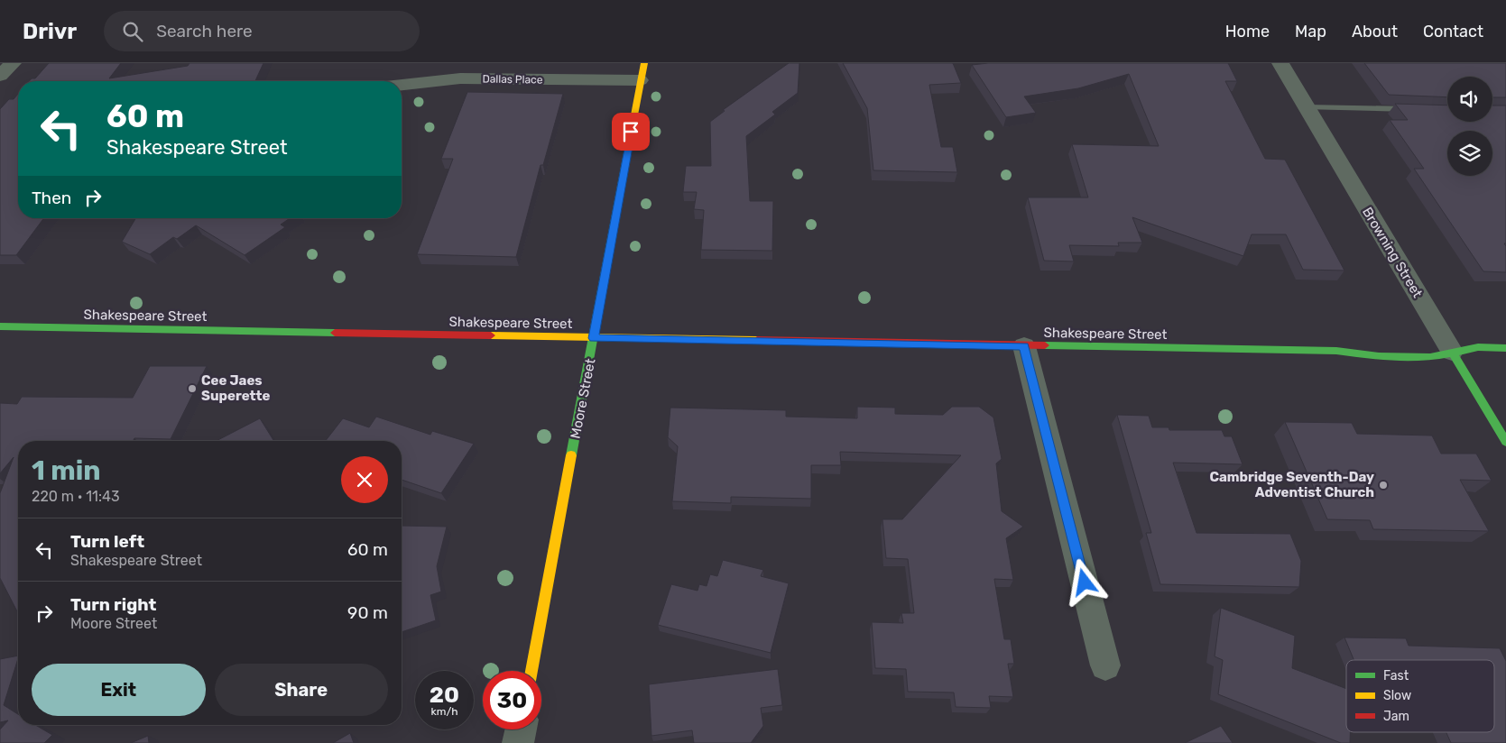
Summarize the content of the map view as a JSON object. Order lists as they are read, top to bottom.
{
  "streets": {
    "street": [
      "Dallas Place",
      "Browning Street",
      "Shakespeare Street",
      "Moore Street"
    ]
  },
  "crossings": [
    ["Dallas Place", "Moore Street"],
    ["Browning Street", "Shakespeare Street"],
    ["Shakespeare Street", "Moore Street"]
  ],
  "places": ["Cee Jaes Superette", "Cambridge Seventh-Day Adventist Church"],
  "legend": ["Fast", "Slow", "Jam"],
  "page": {
    "header": "Drivr",
    "search": "Search here",
    "nav": [
      "Home",
      "Map",
      "About",
      "Contact"
    ],
    "turn": ["60 m", "Shakespeare Street"],
    "then": "Then",
    "heading": ["1 min", "220 m · 11:43"],
    "list": [
      {
        "name": "Turn left",
        "note": "Shakespeare Street",
        "value": "60 m"
      },
      {
        "name": "Turn right",
        "note": "Moore Street",
        "value": "90 m"
      }
    ],
    "buttons": ["Exit", "Share"],
    "speed": "20 km/h",
    "limit": "30"
  }
}
